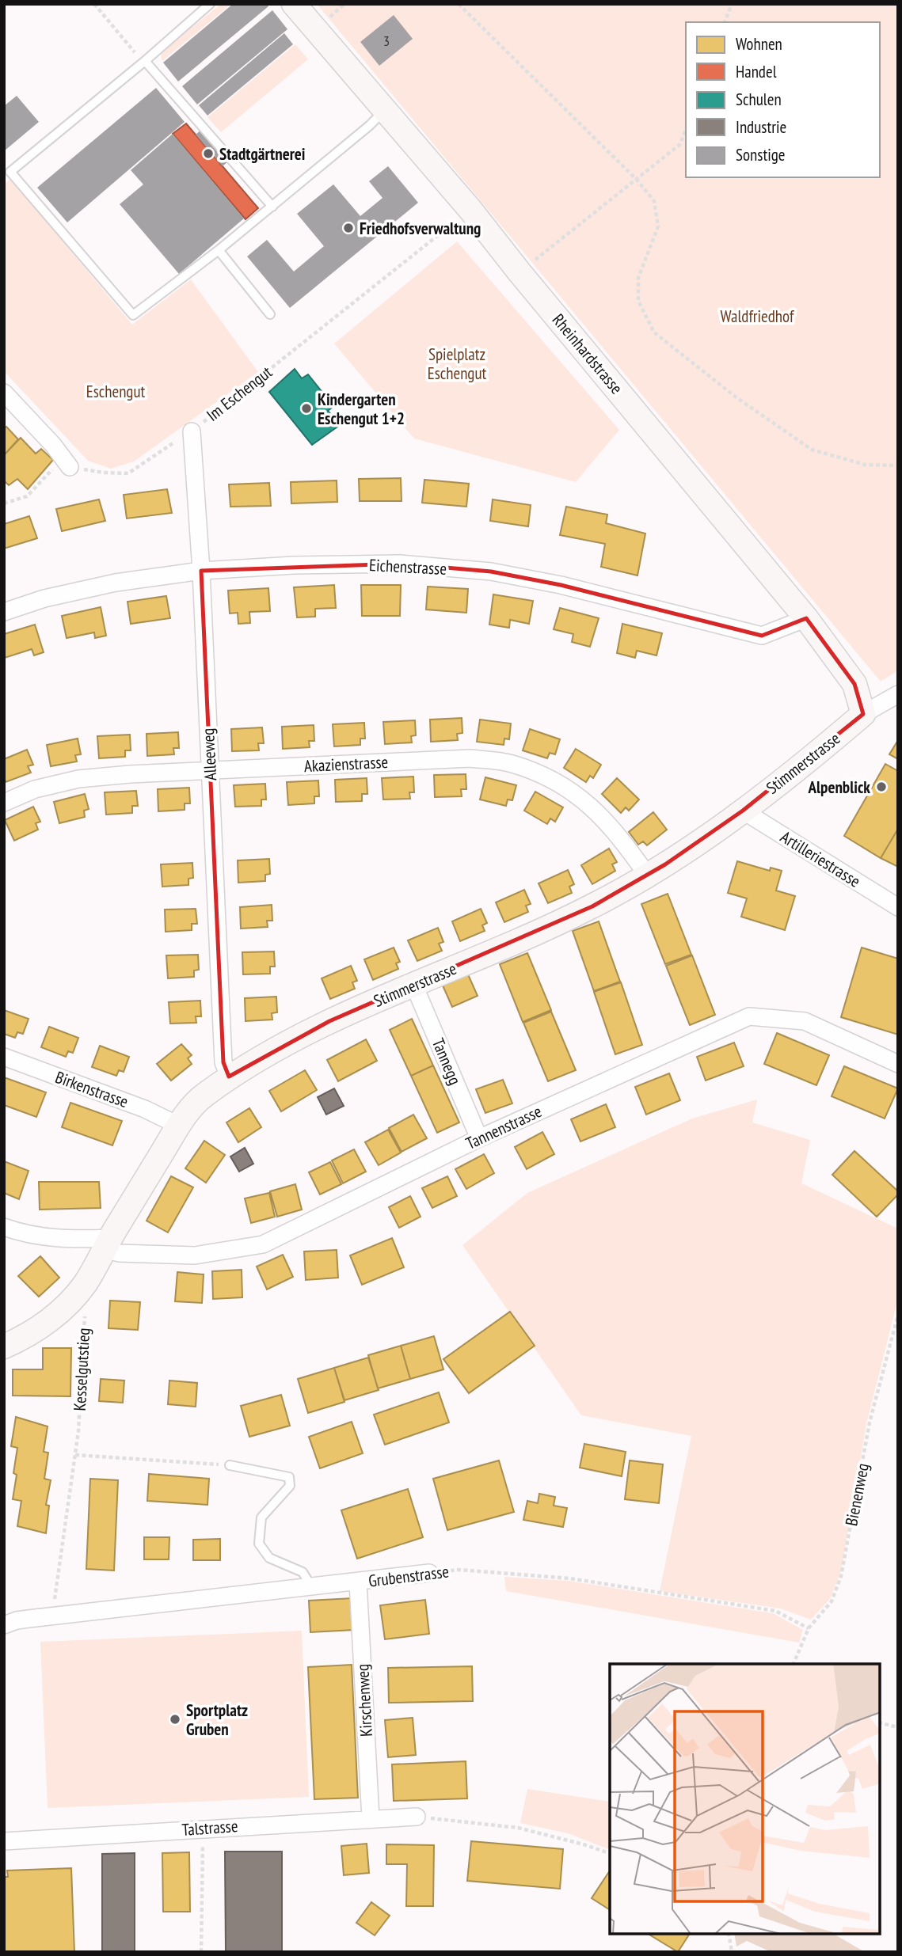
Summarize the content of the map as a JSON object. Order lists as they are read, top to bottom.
{
  "streets": {
    "street": [
      "Rheinhardstrasse",
      "Eichenstrasse",
      "Alleeweg",
      "Stimmerstrasse",
      "Akazienstrasse",
      "Artilleriestrasse",
      "Tannegg",
      "Birkenstrasse",
      "Tannenstrasse",
      "Grubenstrasse",
      "Kirschenweg",
      "Talstrasse"
    ],
    "path": ["Im Eschengut", "Kesselgutstieg", "Bienenweg"]
  },
  "crossings": [
    ["Rheinhardstrasse", "Im Eschengut"],
    ["Rheinhardstrasse", "Eichenstrasse"],
    ["Rheinhardstrasse", "Stimmerstrasse"],
    ["Im Eschengut", "Alleeweg"],
    ["Eichenstrasse", "Alleeweg"],
    ["Alleeweg", "Stimmerstrasse"],
    ["Alleeweg", "Akazienstrasse"],
    ["Stimmerstrasse", "Akazienstrasse"],
    ["Stimmerstrasse", "Artilleriestrasse"],
    ["Stimmerstrasse", "Tannegg"],
    ["Stimmerstrasse", "Birkenstrasse"],
    ["Stimmerstrasse", "Tannenstrasse"],
    ["Stimmerstrasse", "Kesselgutstieg"],
    ["Tannegg", "Tannenstrasse"],
    ["Kesselgutstieg", "Grubenstrasse"],
    ["Bienenweg", "Grubenstrasse"],
    ["Grubenstrasse", "Kirschenweg"],
    ["Kirschenweg", "Talstrasse"]
  ],
  "parks": ["Waldfriedhof", "Spielplatz Eschengut", "Eschengut"],
  "places": [
    "Stadtgärtnerei",
    "Friedhofsverwaltung",
    "Kindergarten Eschengut 1+2",
    "Alpenblick",
    "Sportplatz Gruben"
  ],
  "house_numbers": ["3"],
  "legend": [
    "Wohnen",
    "Handel",
    "Schulen",
    "Industrie",
    "Sonstige"
  ]
}
